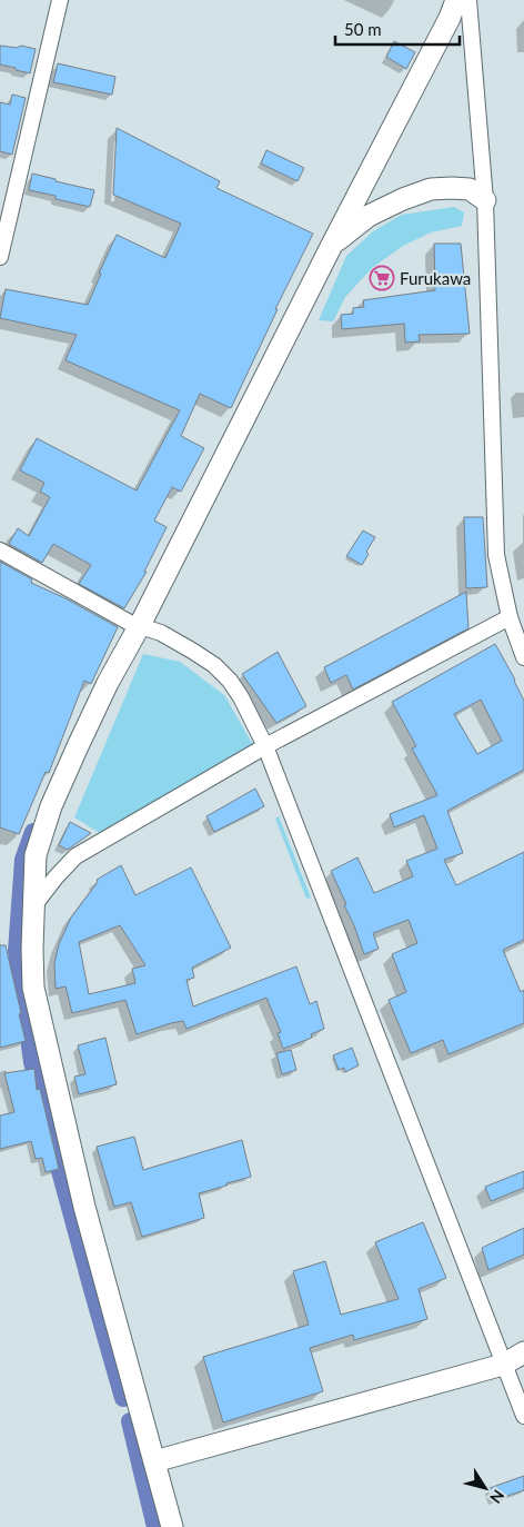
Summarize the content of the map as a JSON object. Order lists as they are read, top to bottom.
{
  "places": {
    "supermarket": ["Furukawa"]
  },
  "scale_bar": "50 m",
  "north": "bottom right"
}
